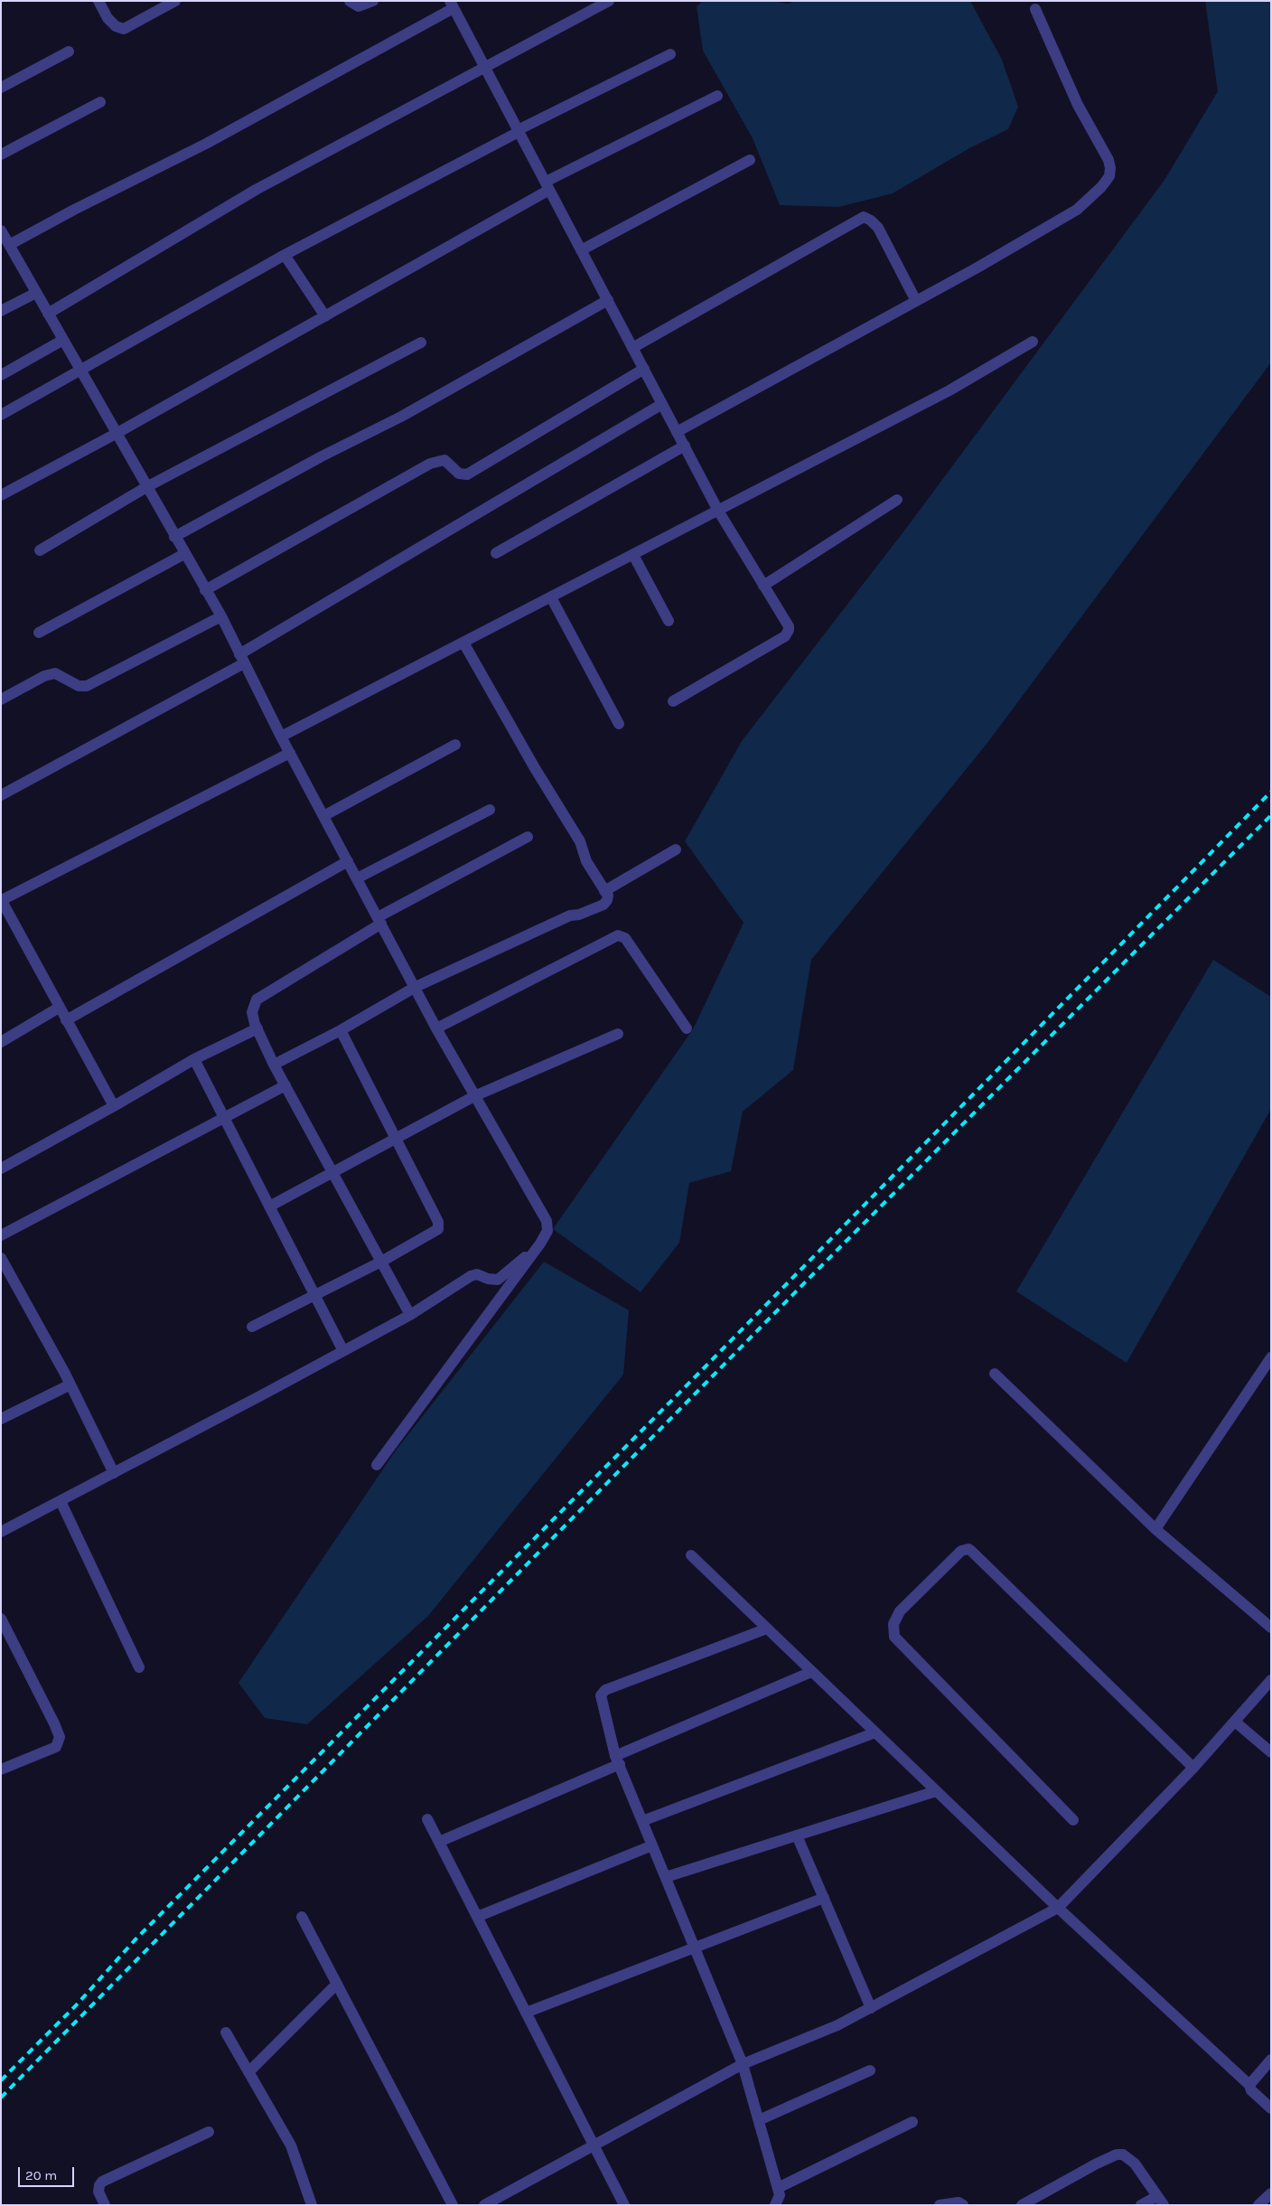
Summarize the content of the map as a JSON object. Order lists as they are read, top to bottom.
{
  "scale_bar": "20 m"
}
